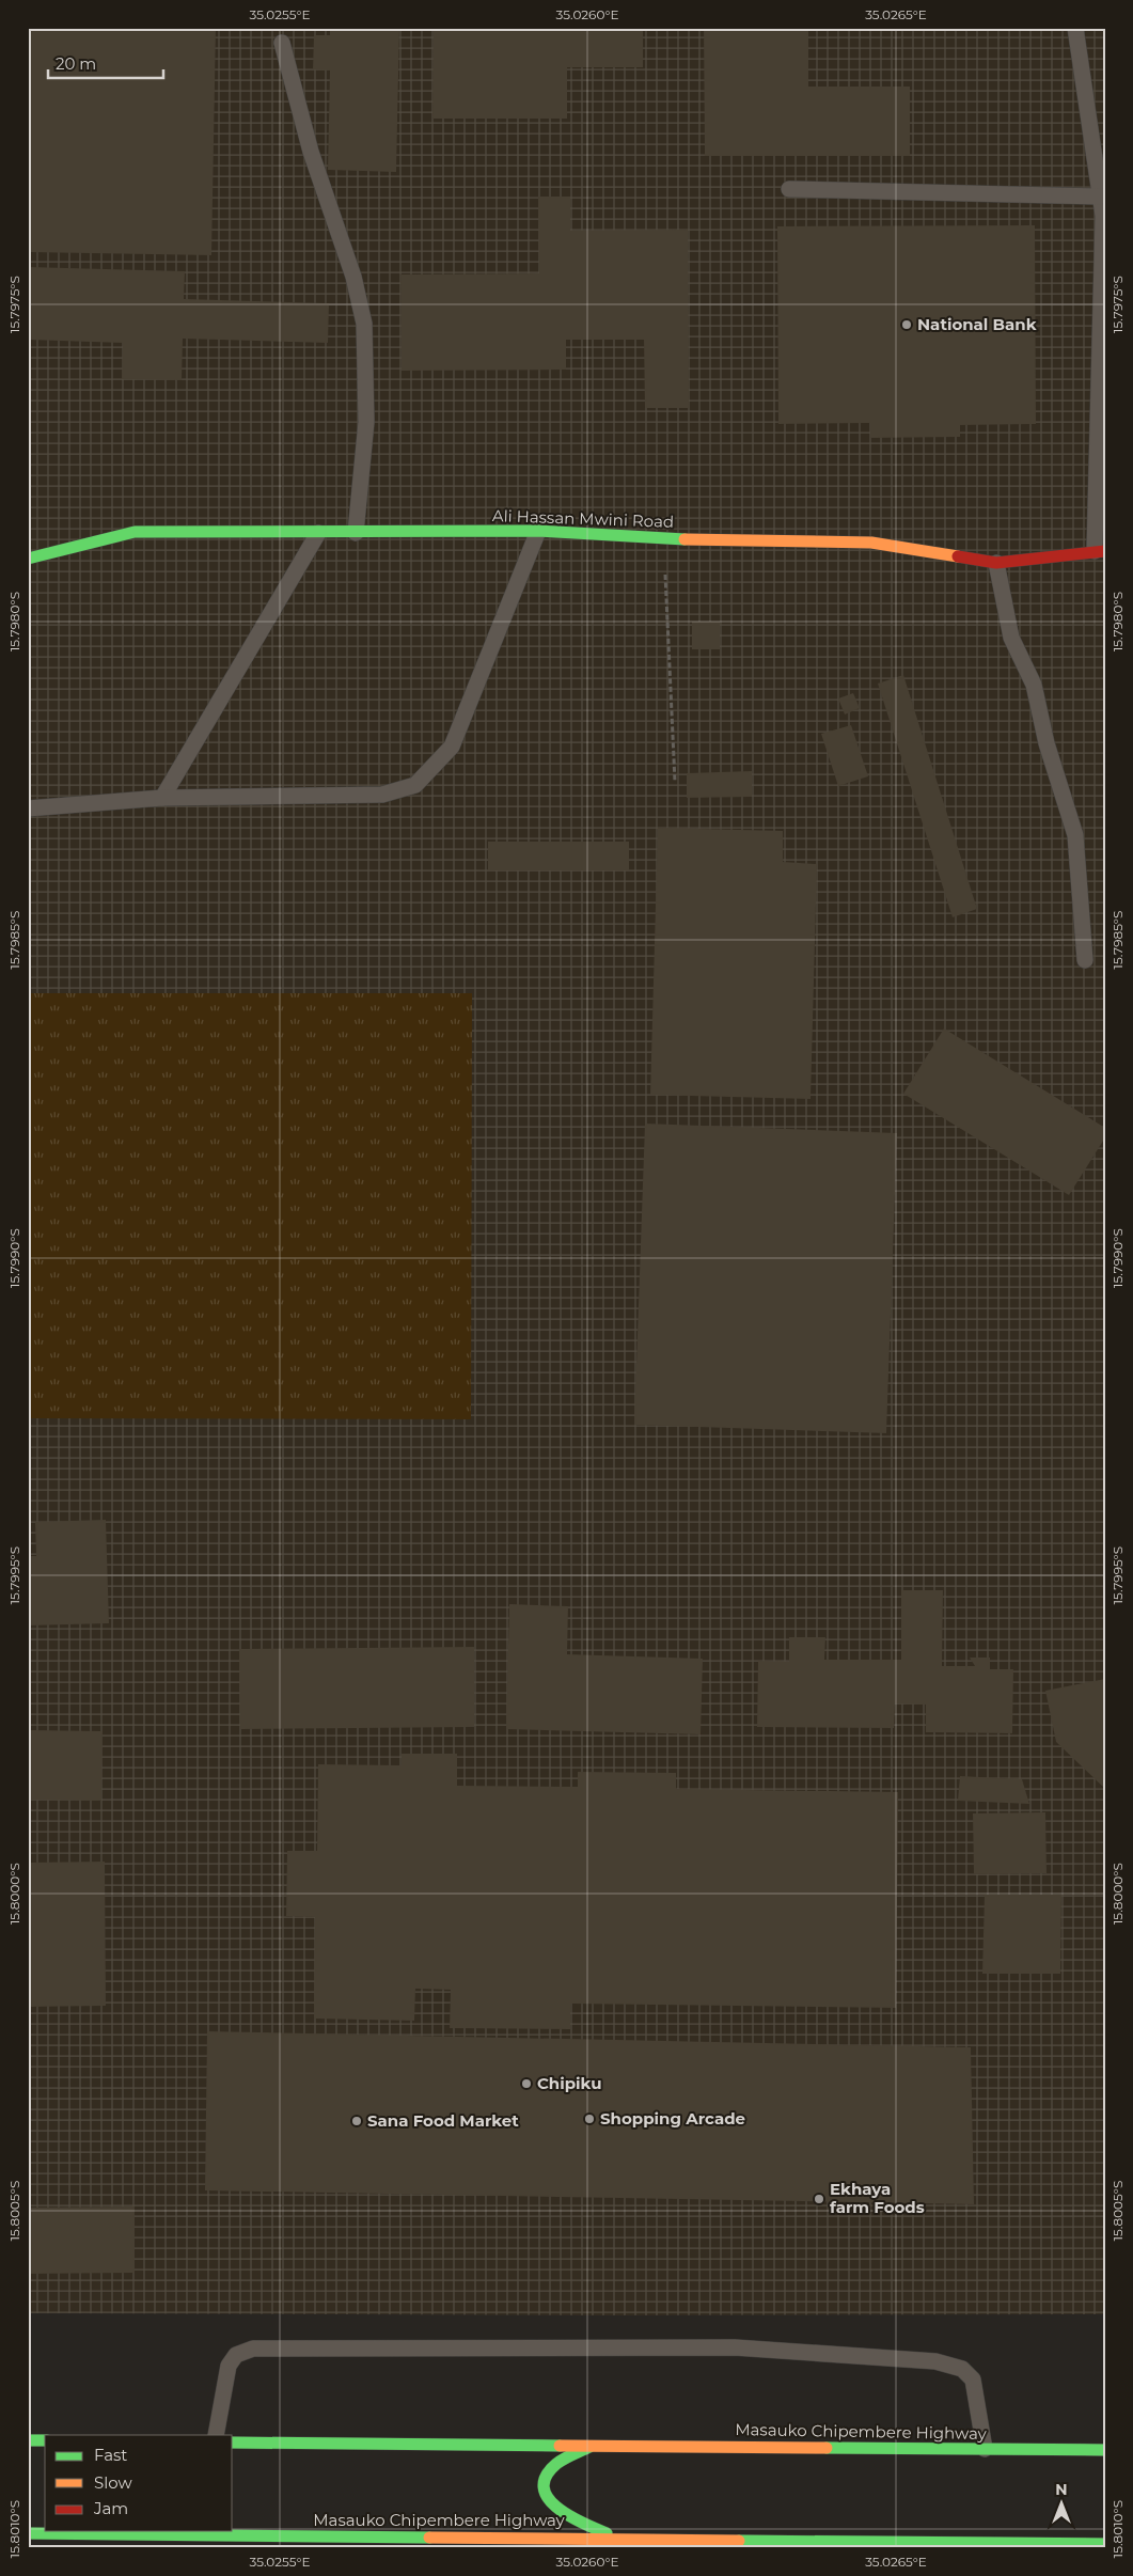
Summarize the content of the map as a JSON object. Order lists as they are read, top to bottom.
{
  "streets": {
    "main road": ["Ali Hassan Mwini Road", "Masauko Chipembere Highway"]
  },
  "places": [
    "National Bank",
    "Chipiku",
    "Shopping Arcade",
    "Sana Food Market",
    "Ekhaya farm Foods"
  ],
  "legend": ["Fast", "Slow", "Jam"],
  "scale_bar": "20 m",
  "north": "top",
  "coordinates": [
    "35.0255°E",
    "35.0260°E",
    "35.0265°E",
    "15.7975°S",
    "15.7980°S",
    "15.7985°S",
    "15.7990°S",
    "15.7995°S",
    "15.8000°S",
    "15.8005°S",
    "15.8010°S"
  ]
}
